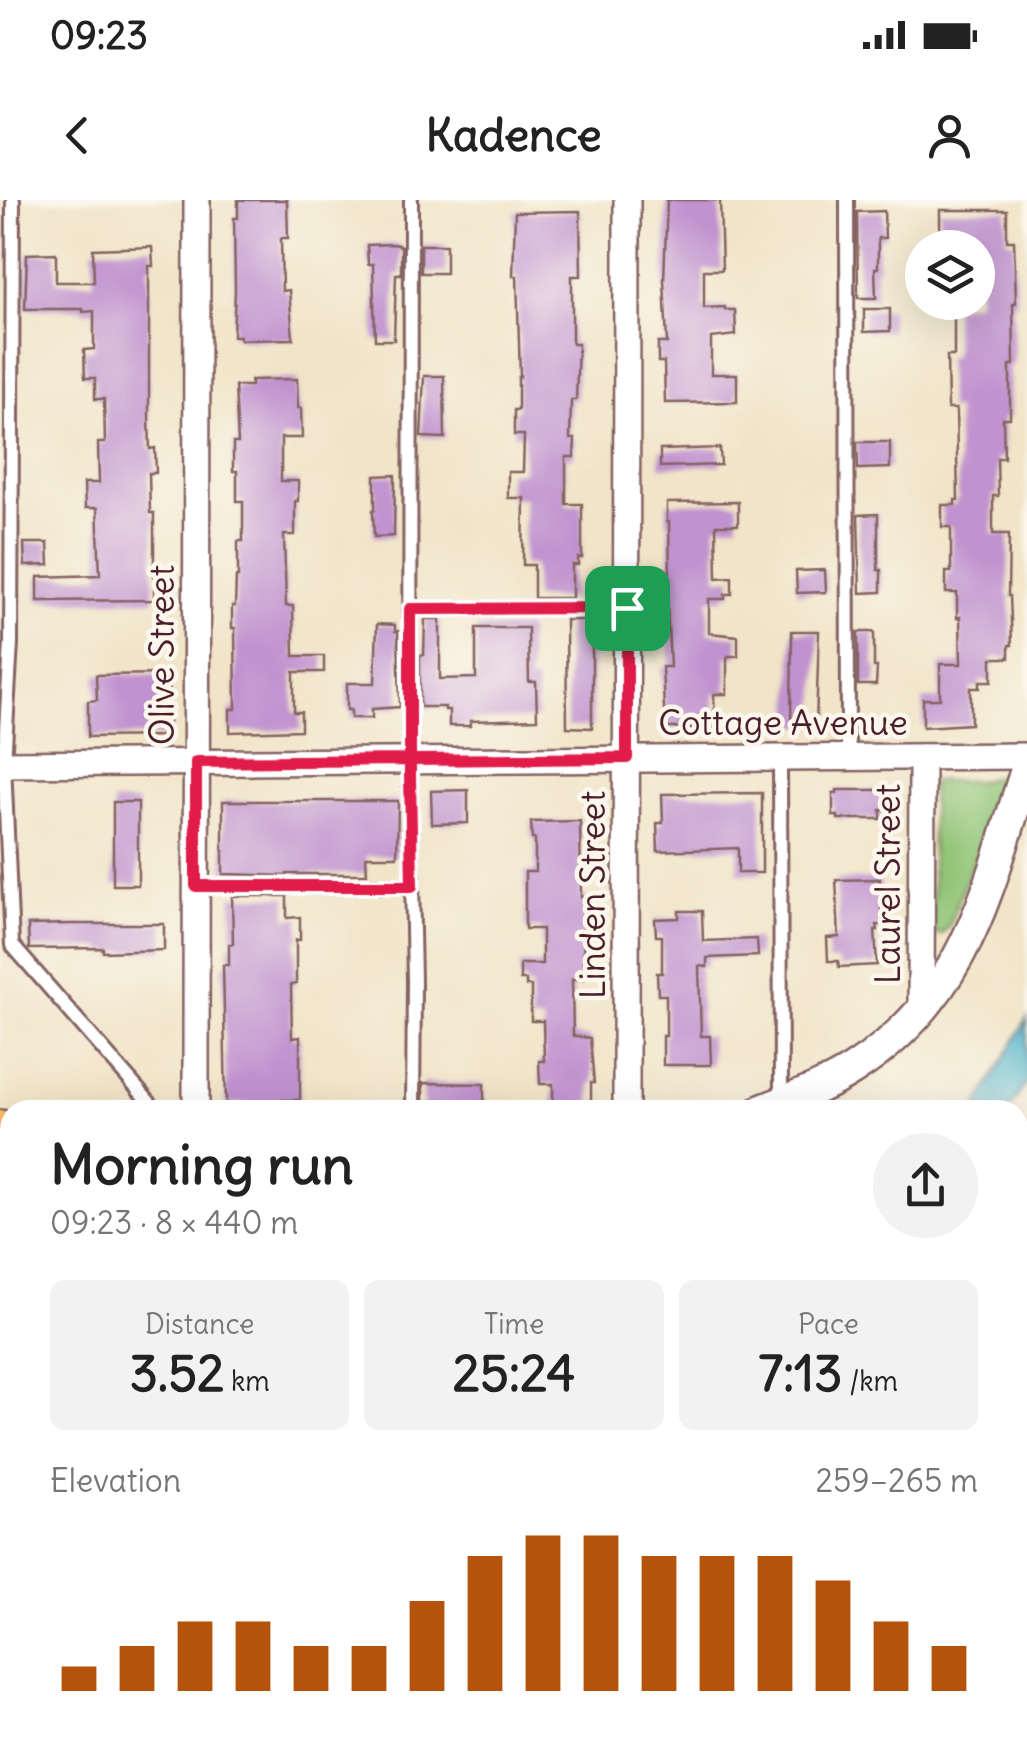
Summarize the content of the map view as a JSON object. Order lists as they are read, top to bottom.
{
  "streets": {
    "street": [
      "Olive Street",
      "Cottage Avenue",
      "Laurel Street",
      "Linden Street"
    ]
  },
  "crossings": [
    ["Olive Street", "Cottage Avenue"],
    ["Cottage Avenue", "Laurel Street"],
    ["Cottage Avenue", "Linden Street"]
  ],
  "page": {
    "status": "09:23",
    "header": "Kadence",
    "heading": ["Morning run", "09:23 · 8 × 440 m"],
    "stats": [
      ["Distance", "3.52 km"],
      ["Time", "25:24"],
      ["Pace", "7:13 /km"]
    ],
    "chart": ["Elevation", "259–265 m"]
  }
}
